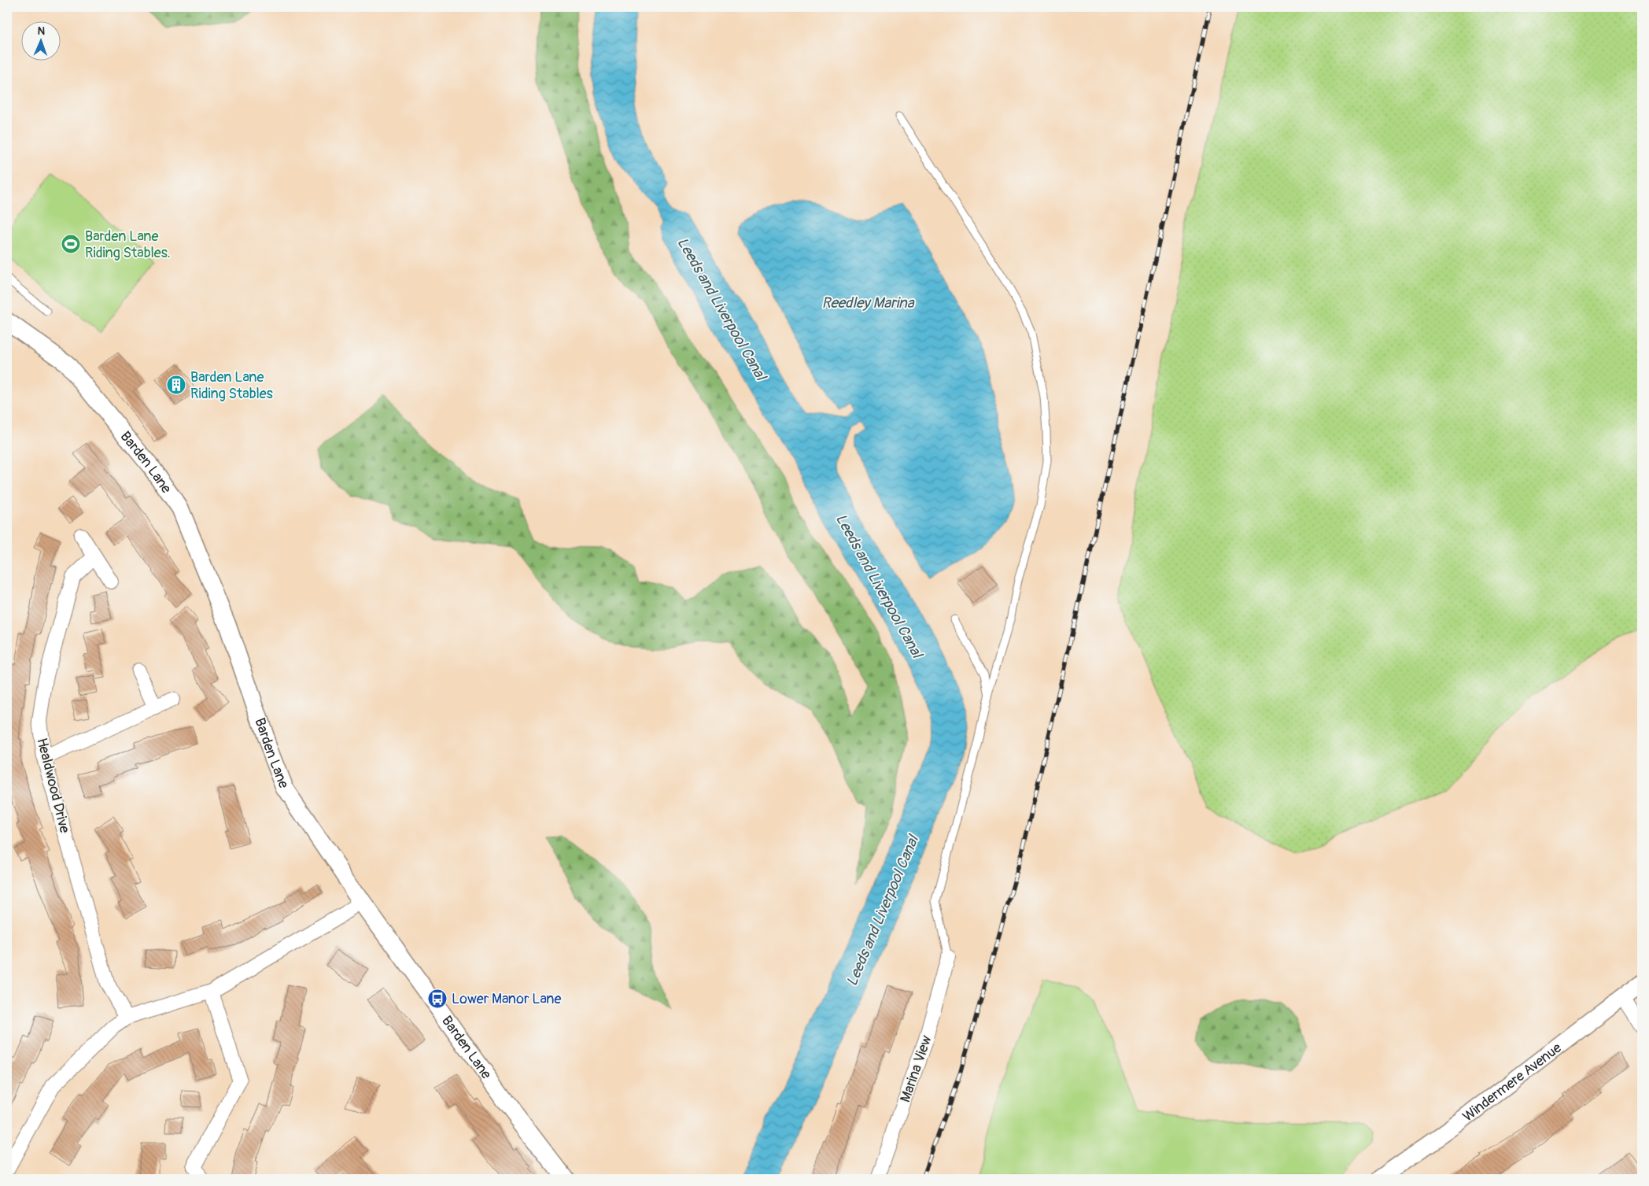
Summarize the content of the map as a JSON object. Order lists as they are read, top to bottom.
{
  "streets": {
    "street": [
      "Barden Lane",
      "Healdwood Drive",
      "Marina View",
      "Windermere Avenue"
    ]
  },
  "water": ["Reedley Marina", "Leeds and Liverpool Canal"],
  "places": {
    "sports": ["Barden Lane Riding Stables."],
    "building": ["Barden Lane Riding Stables"],
    "bus stop": ["Lower Manor Lane"]
  },
  "north": "top"
}
